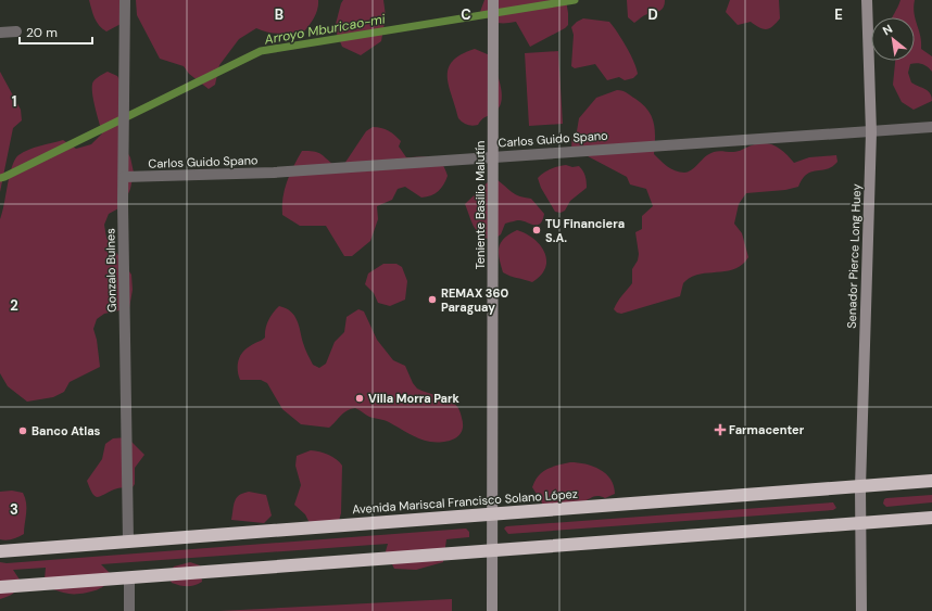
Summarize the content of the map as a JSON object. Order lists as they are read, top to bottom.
{
  "streets": {
    "highway": ["Avenida Mariscal Francisco Solano López"],
    "street": [
      "Carlos Guido Spano",
      "Teniente Basilio Malutín",
      "Senador Pierce Long Huey",
      "Gonzalo Bulnes"
    ]
  },
  "crossings": [
    ["Carlos Guido Spano", "Teniente Basilio Malutín"],
    ["Carlos Guido Spano", "Senador Pierce Long Huey"],
    ["Carlos Guido Spano", "Gonzalo Bulnes"],
    ["Teniente Basilio Malutín", "Avenida Mariscal Francisco Solano López"],
    ["Senador Pierce Long Huey", "Avenida Mariscal Francisco Solano López"],
    ["Gonzalo Bulnes", "Avenida Mariscal Francisco Solano López"]
  ],
  "water": ["Arroyo Mburicao-mi"],
  "places": {
    "other": [
      "TU Financiera S.A.",
      "REMAX 360 Paraguay",
      "Villa Morra Park",
      "Banco Atlas"
    ],
    "health": ["Farmacenter"]
  },
  "scale_bar": "20 m",
  "north": "top left",
  "grid": {
    "columns": [
      "B",
      "C",
      "D",
      "E"
    ],
    "rows": ["1", "2", "3"]
  }
}
